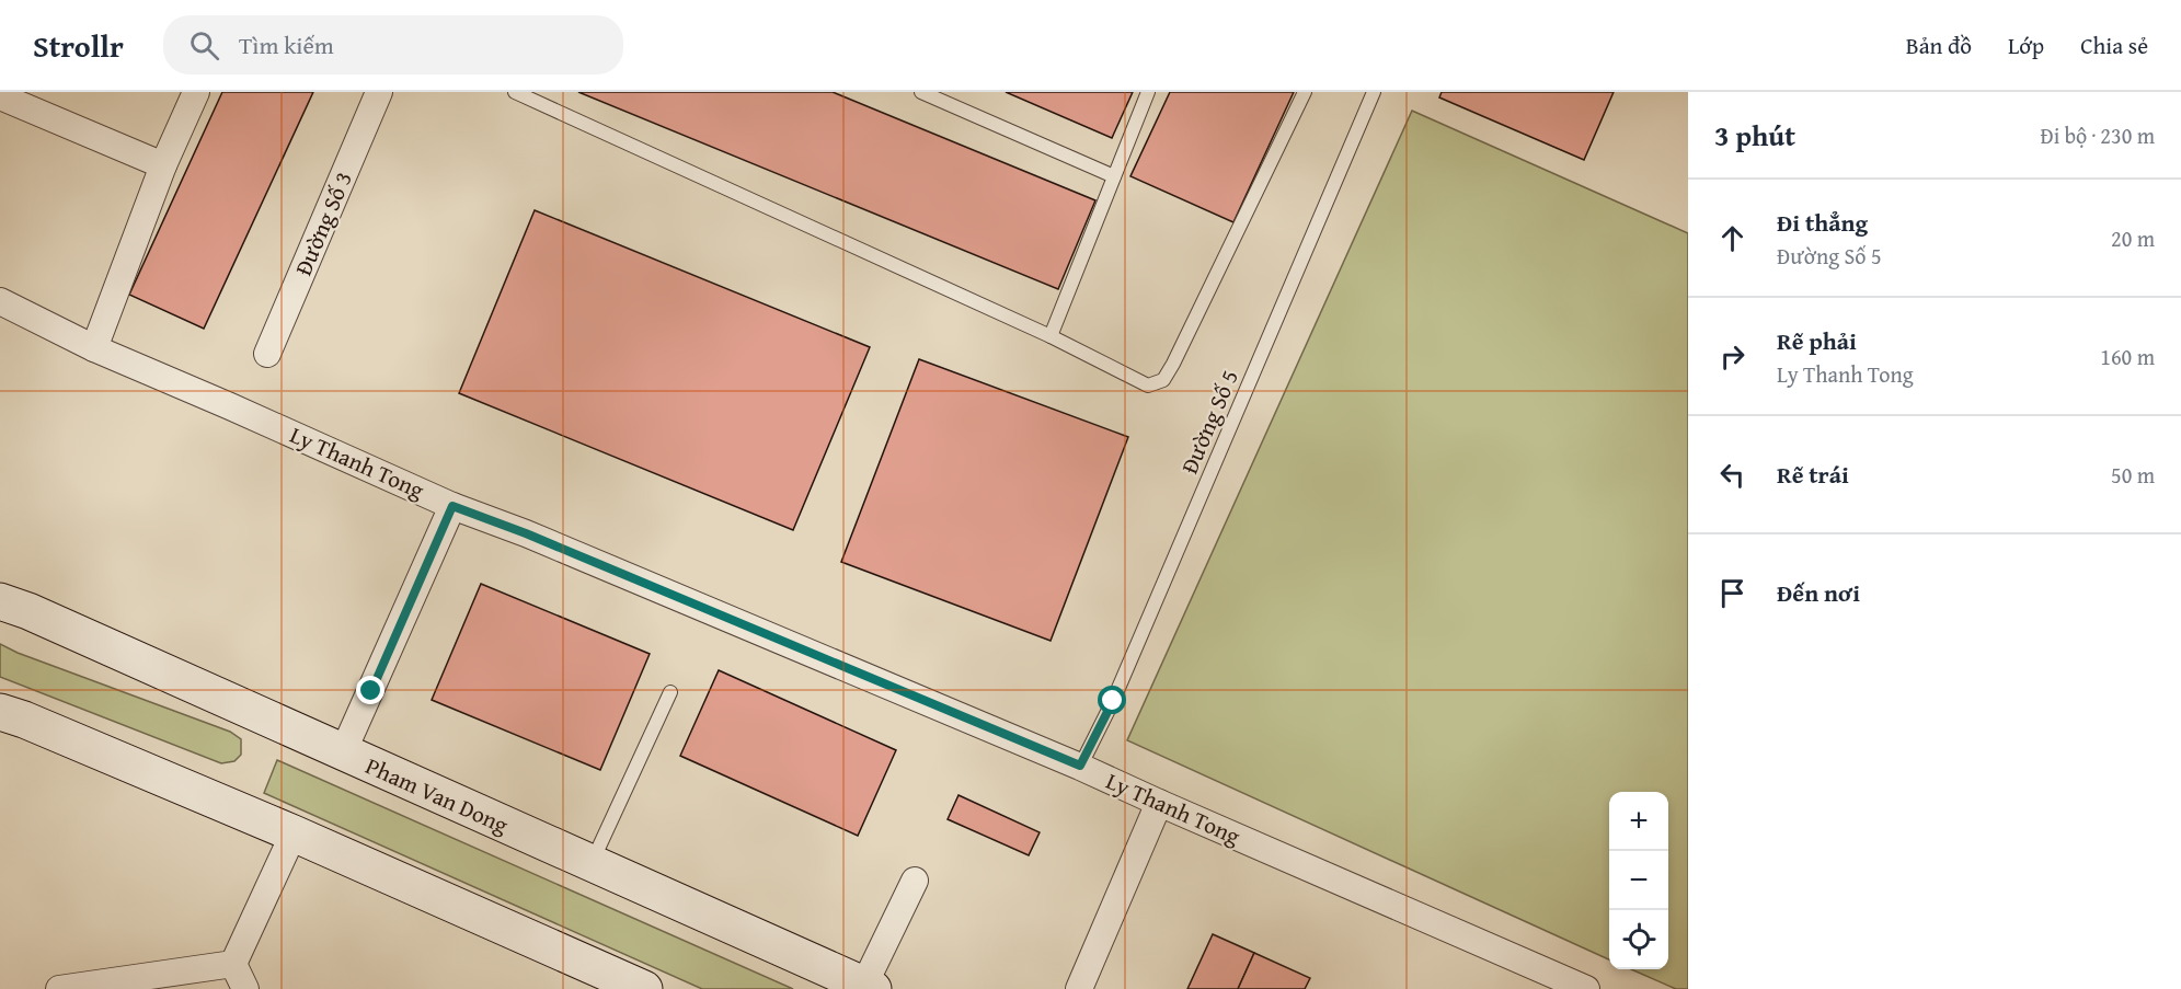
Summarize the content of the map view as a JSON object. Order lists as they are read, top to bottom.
{
  "streets": {
    "main road": ["Pham Van Dong"],
    "street": ["Đường Số 3", "Ly Thanh Tong"],
    "lane": ["Đường Số 5"]
  },
  "crossings": [
    ["Đường Số 5", "Ly Thanh Tong"]
  ],
  "page": {
    "header": "Strollr",
    "search": "Tìm kiếm",
    "nav": ["Bản đồ", "Lớp", "Chia sẻ"],
    "heading": ["3 phút", "Đi bộ · 230 m"],
    "list": [
      ["Đi thẳng", "Đường Số 5", "20 m"],
      ["Rẽ phải", "Ly Thanh Tong", "160 m"],
      ["Rẽ trái", "50 m"],
      "Đến nơi"
    ],
    "map_buttons": ["+", "−"]
  }
}
